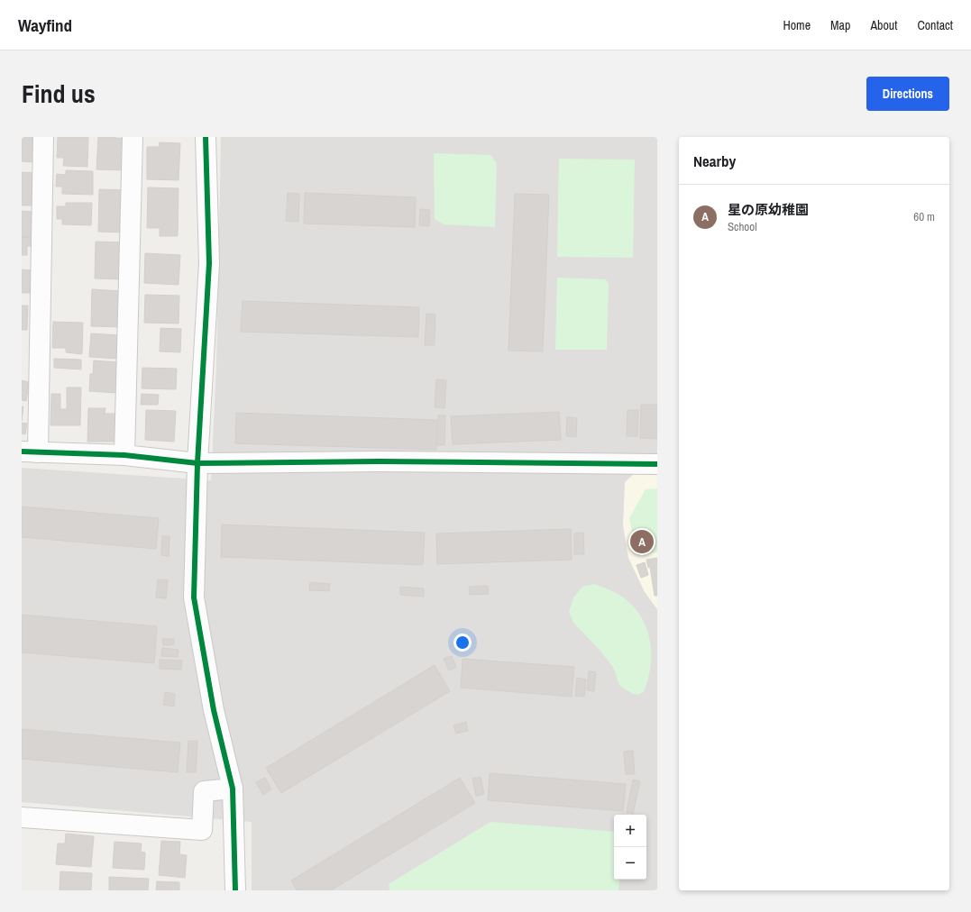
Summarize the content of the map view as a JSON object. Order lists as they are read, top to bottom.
{
  "page": {
    "header": "Wayfind",
    "nav": [
      "Home",
      "Map",
      "About",
      "Contact"
    ],
    "title": "Find us",
    "buttons": "Directions",
    "heading": "Nearby",
    "list": [
      {
        "mark": "A",
        "name": "星の原幼稚園",
        "note": "School",
        "value": "60 m"
      }
    ],
    "pins": "A",
    "map_buttons": ["+", "−"]
  }
}
